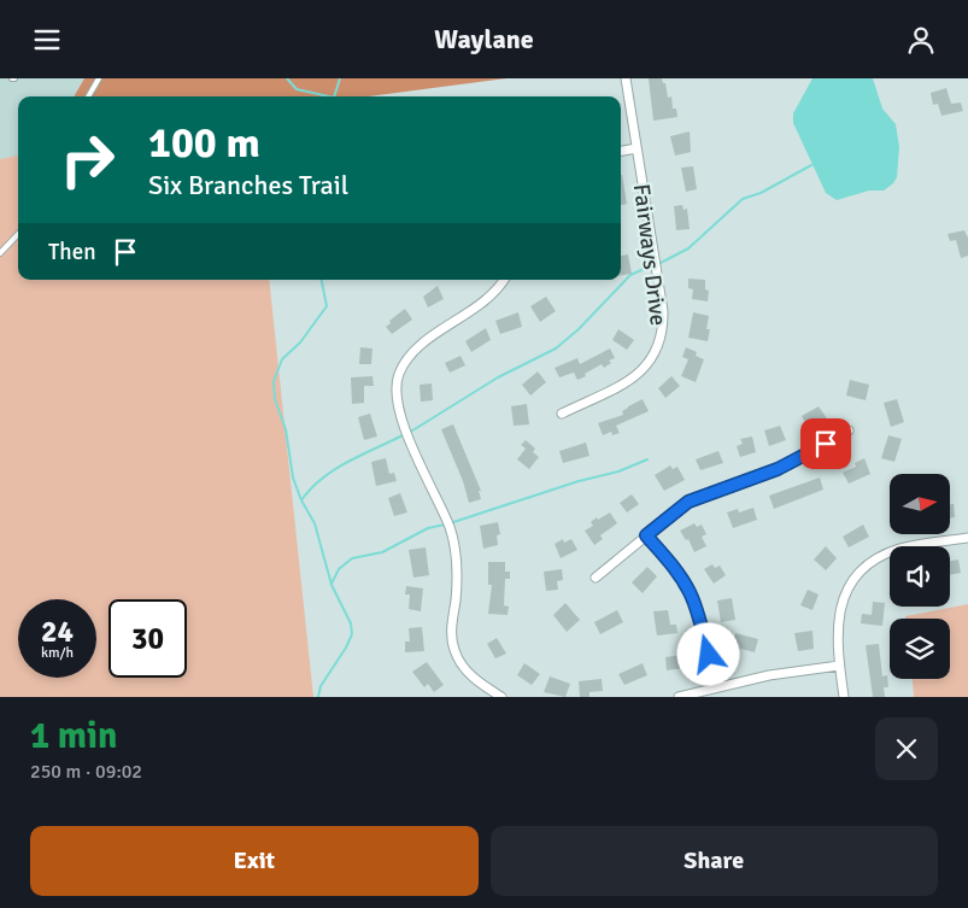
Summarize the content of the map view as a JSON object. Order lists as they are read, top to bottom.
{
  "streets": {
    "street": ["Fairways Drive"]
  },
  "north": "right",
  "page": {
    "header": "Waylane",
    "turn": ["100 m", "Six Branches Trail"],
    "then": "Then",
    "speed": "24 km/h",
    "limit": "30",
    "heading": ["1 min", "250 m · 09:02"],
    "buttons": ["Exit", "Share"]
  }
}
